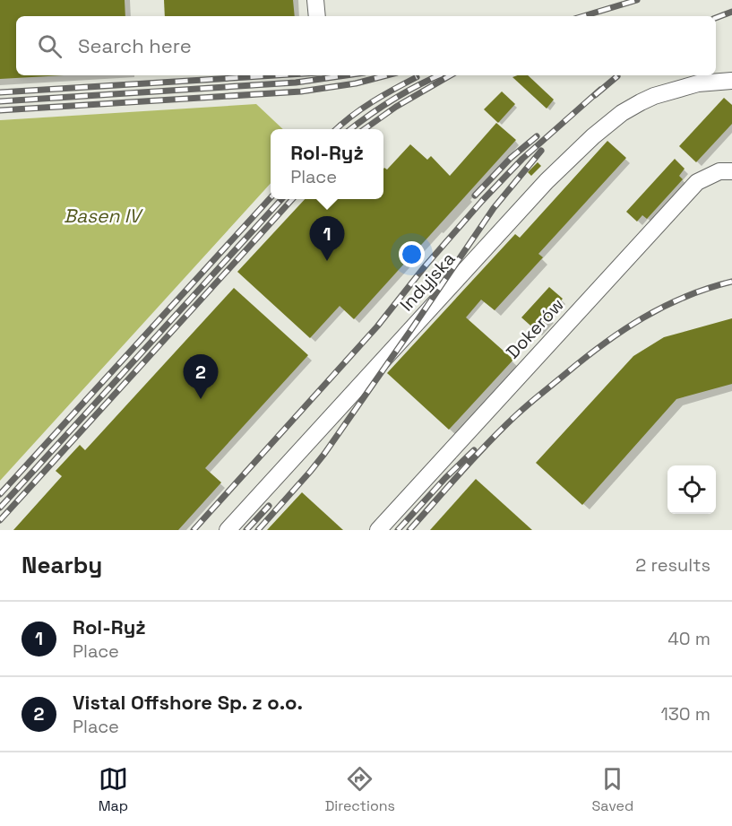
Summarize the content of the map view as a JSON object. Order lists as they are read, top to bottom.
{
  "streets": {
    "street": ["Indyjska", "Dokerów"]
  },
  "water": ["Basen IV"],
  "page": {
    "search": "Search here",
    "popup": ["Rol-Ryż", "Place"],
    "pins": ["1", "2"],
    "heading": ["Nearby", "2 results"],
    "list": [
      {
        "mark": "1",
        "name": "Rol-Ryż",
        "note": "Place",
        "value": "40 m"
      },
      {
        "mark": "2",
        "name": "Vistal Offshore Sp. z o.o.",
        "note": "Place",
        "value": "130 m"
      }
    ],
    "nav": ["Map", "Directions", "Saved"]
  }
}
